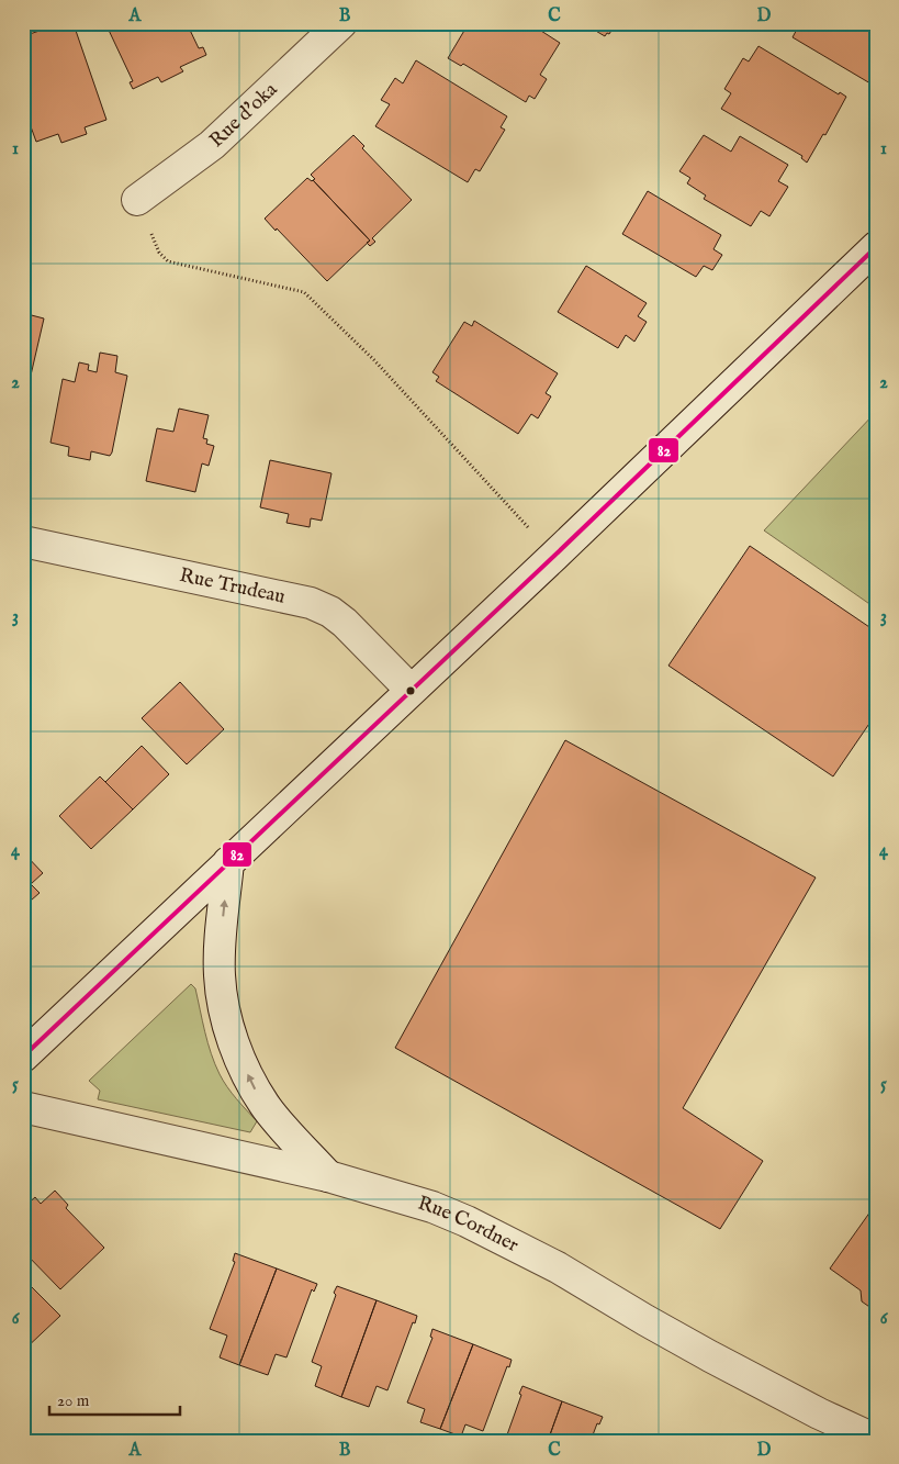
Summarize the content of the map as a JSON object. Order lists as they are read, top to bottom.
{
  "streets": {
    "street": ["Rue d'oka", "Rue Trudeau", "Rue Cordner"]
  },
  "lines": ["transit line 82"],
  "scale_bar": "20 m",
  "grid": {
    "columns": [
      "A",
      "B",
      "C",
      "D"
    ],
    "rows": [
      "1",
      "2",
      "3",
      "4",
      "5",
      "6"
    ]
  }
}
